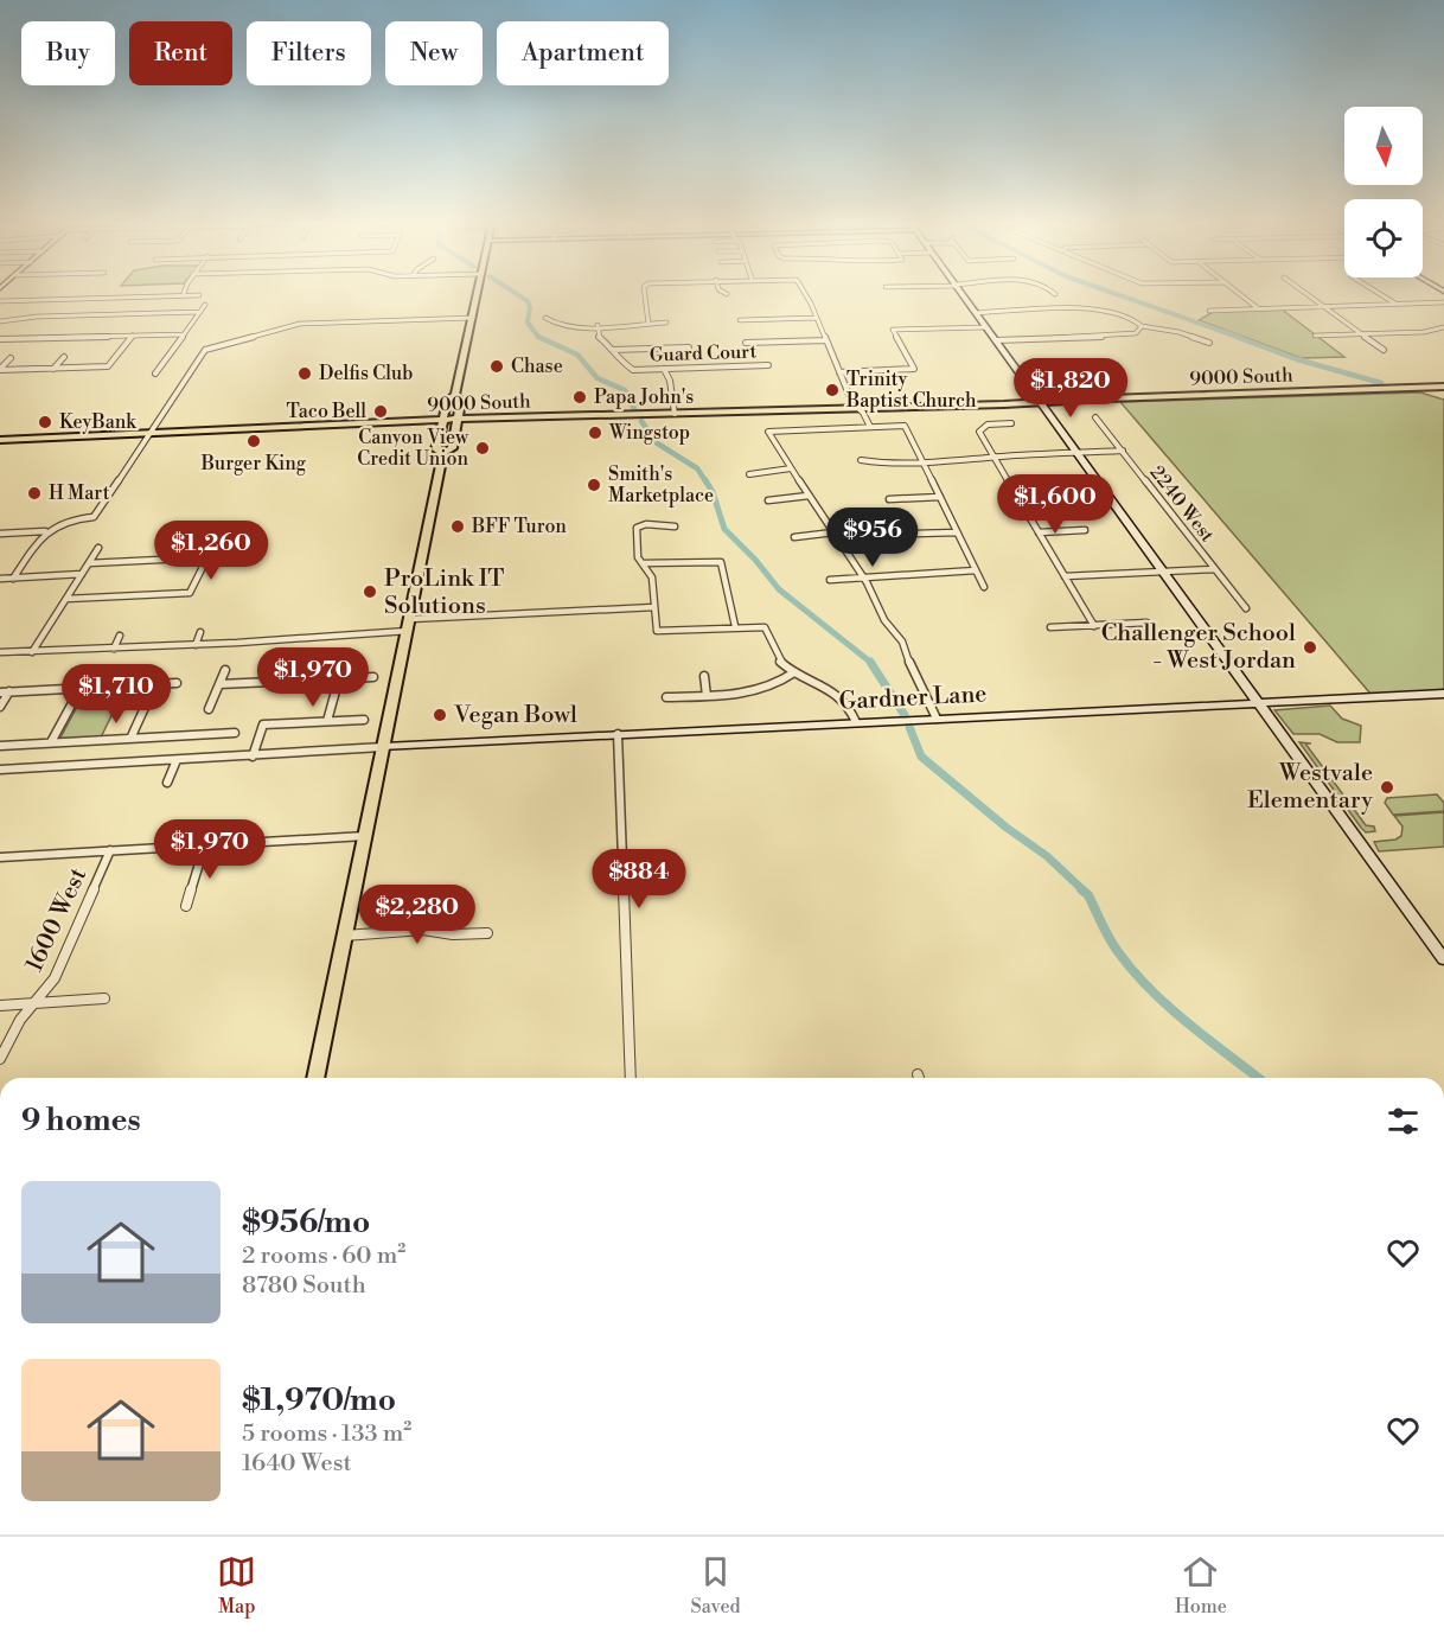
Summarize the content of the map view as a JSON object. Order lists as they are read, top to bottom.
{
  "streets": {
    "main road": ["9000 South"],
    "street": [
      "Guard Court",
      "2240 West",
      "Gardner Lane",
      "1600 West"
    ]
  },
  "places": [
    "Chase",
    "Delfis Club",
    "Trinity Baptist Church",
    "Papa John's",
    "Taco Bell",
    "KeyBank",
    "Wingstop",
    "Burger King",
    "Canyon View Credit Union",
    "Smith's Marketplace",
    "H Mart",
    "BFF Turon",
    "ProLink IT Solutions",
    "Challenger School - West Jordan",
    "Vegan Bowl",
    "Westvale Elementary"
  ],
  "north": "bottom",
  "page": {
    "chip": [
      "Buy",
      "Rent",
      "Filters",
      "New",
      "Apartment"
    ],
    "price": [
      "$1,820",
      "$1,600",
      "$956",
      "$1,260",
      "$1,970",
      "$1,710",
      "$1,970",
      "$884",
      "$2,280"
    ],
    "heading": "9 homes",
    "list": [
      {
        "name": "$956/mo",
        "note": "2 rooms · 60 m² · 8780 South"
      },
      {
        "name": "$1,970/mo",
        "note": "5 rooms · 133 m² · 1640 West"
      }
    ],
    "tabs": ["Map", "Saved", "Home"]
  }
}
